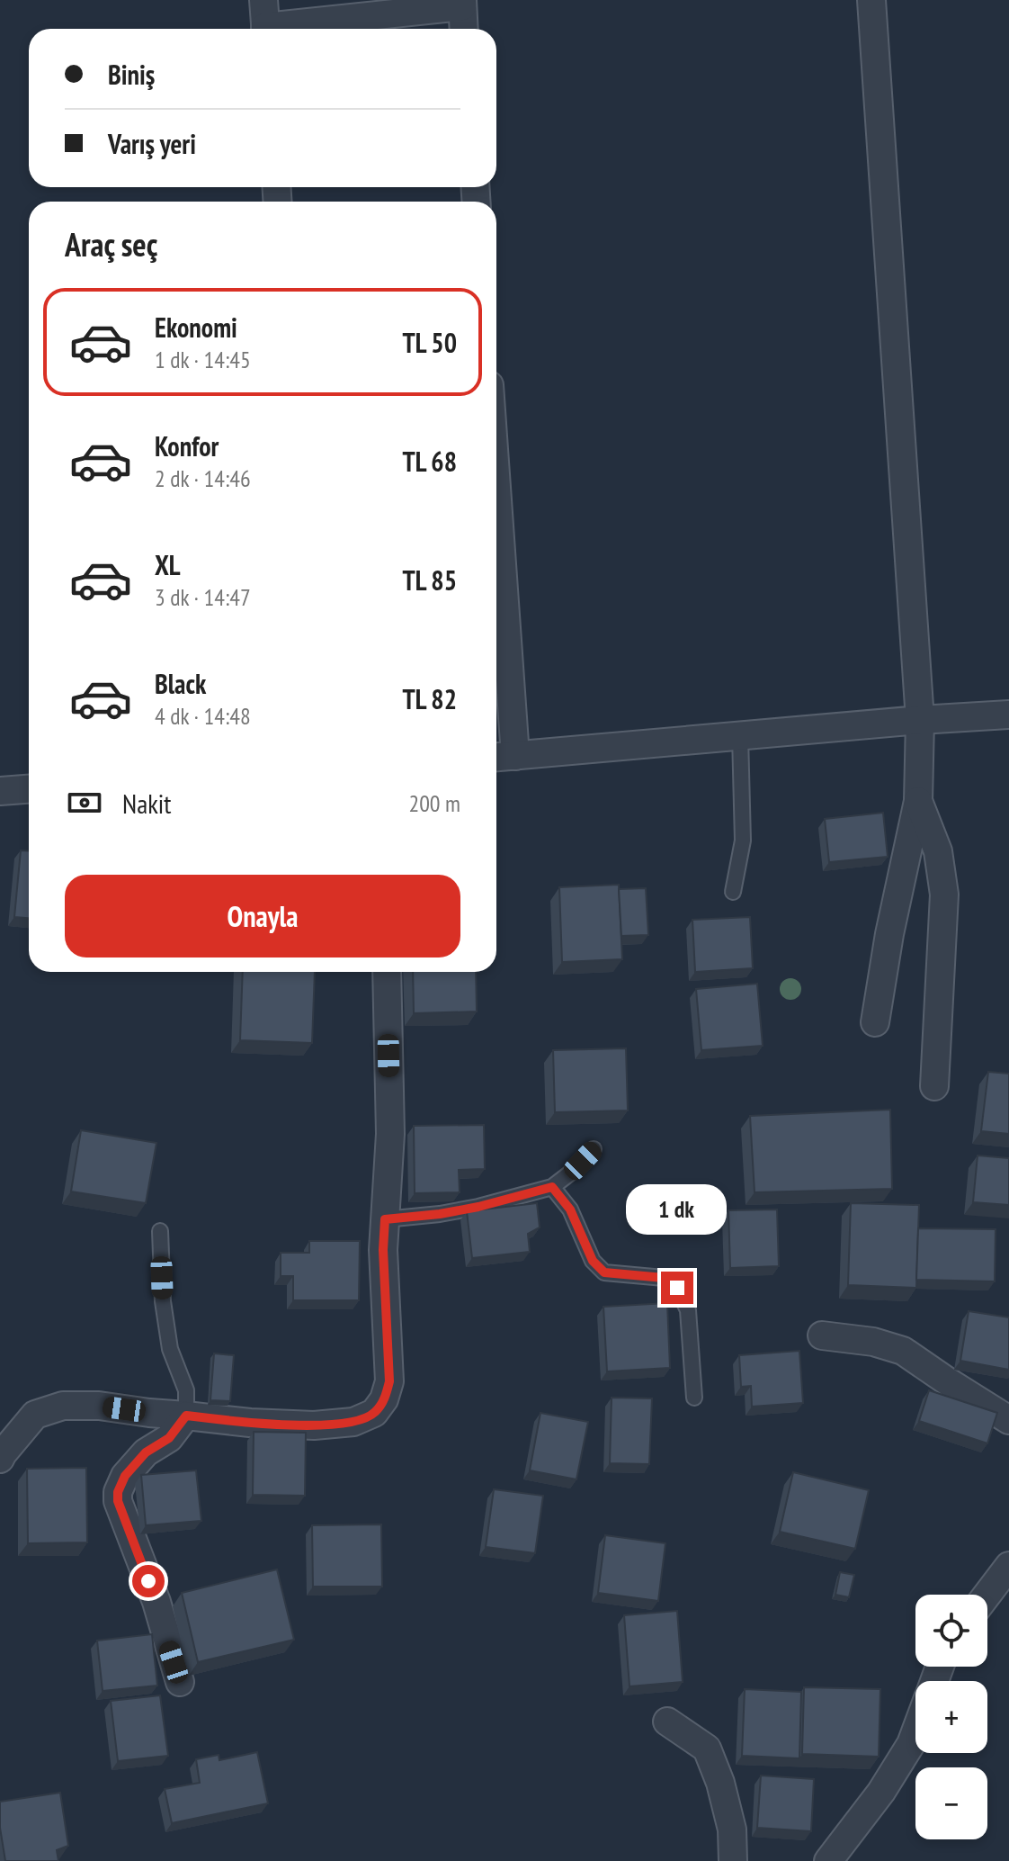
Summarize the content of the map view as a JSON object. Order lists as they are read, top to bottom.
{
  "page": {
    "banner": ["Biniş", "Varış yeri"],
    "heading": "Araç seç",
    "list": [
      {
        "name": "Ekonomi",
        "note": "1 dk · 14:45",
        "value": "TL 50"
      },
      {
        "name": "Konfor",
        "note": "2 dk · 14:46",
        "value": "TL 68"
      },
      {
        "name": "XL",
        "note": "3 dk · 14:47",
        "value": "TL 85"
      },
      {
        "name": "Black",
        "note": "4 dk · 14:48",
        "value": "TL 82"
      }
    ],
    "pay": ["Nakit", "200 m"],
    "buttons": "Onayla",
    "bubble": "1 dk",
    "map_buttons": ["+", "−"]
  }
}
